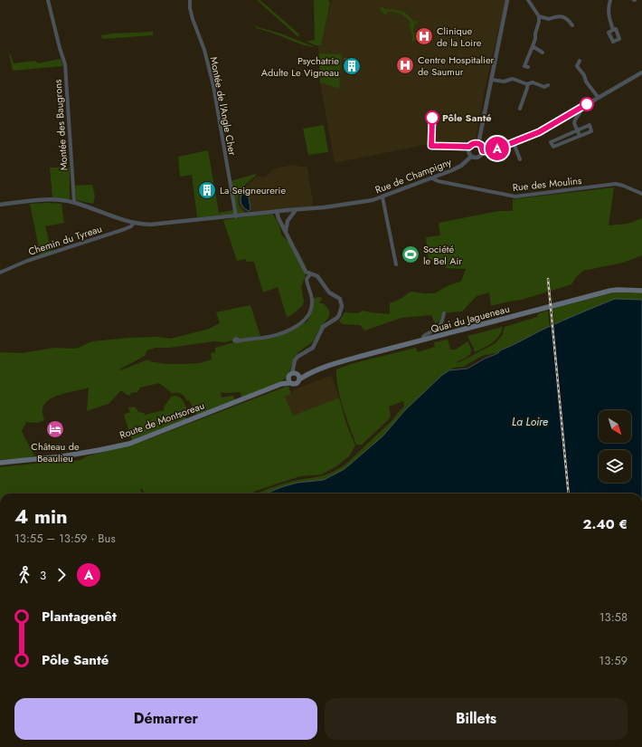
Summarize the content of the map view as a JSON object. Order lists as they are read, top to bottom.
{
  "streets": {
    "main road": ["Quai du Jagueneau", "Route de Montsoreau"],
    "street": [
      "Montée de l'Angle Cher",
      "Montée des Baugrons",
      "Rue de Champigny",
      "Rue des Moulins",
      "Chemin du Tyreau"
    ]
  },
  "crossings": [
    ["Rue de Champigny", "Rue des Moulins"]
  ],
  "water": ["La Loire"],
  "places": {
    "hospital": ["Clinique de la Loire", "Centre Hospitalier de Saumur"],
    "building": ["Psychatrie Adulte Le Vigneau", "La Seigneurerie"],
    "other": ["Pôle Santé"],
    "sports": ["Société le Bel Air"],
    "hotel": ["Château de Beaulieu"]
  },
  "lines": ["bus line A"],
  "north": "bottom right",
  "page": {
    "on_map": "A",
    "heading": ["4 min", "13:55 – 13:59 · Bus", "2.40 €"],
    "legs": ["3", "A"],
    "list": [
      {
        "name": "Plantagenêt",
        "value": "13:58"
      },
      {
        "name": "Pôle Santé",
        "value": "13:59"
      }
    ],
    "buttons": ["Démarrer", "Billets"]
  }
}
